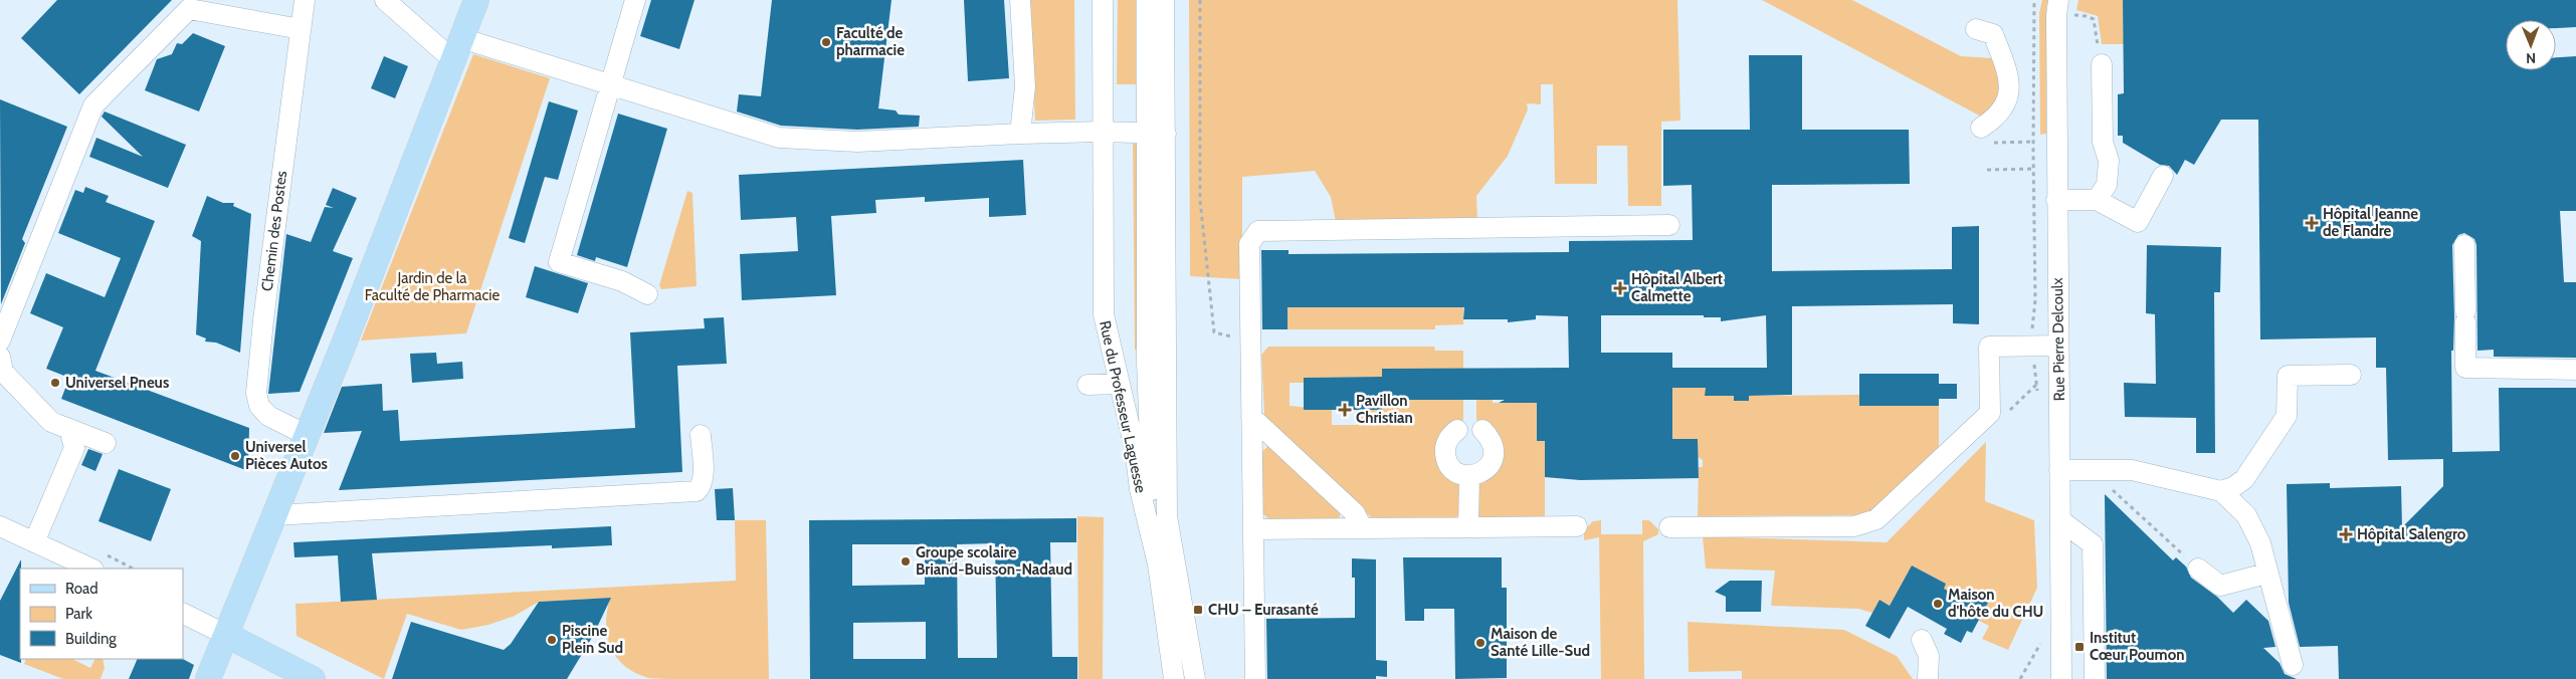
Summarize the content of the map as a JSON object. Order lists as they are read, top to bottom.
{
  "streets": {
    "street": ["Chemin des Postes", "Rue Pierre Delcoulx", "Rue du Professeur Laguesse"]
  },
  "parks": ["Jardin de la Faculté de Pharmacie"],
  "places": {
    "other": [
      "Faculté de pharmacie",
      "Universel Pneus",
      "Universel Pièces Autos",
      "Groupe scolaire Briand-Buisson-Nadaud",
      "Maison d'hôte du CHU",
      "Piscine Plein Sud",
      "Maison de Santé Lille-Sud"
    ],
    "health": [
      "Hôpital Jeanne de Flandre",
      "Hôpital Albert Calmette",
      "Pavillon Christian",
      "Hôpital Salengro"
    ],
    "transit": ["CHU – Eurasanté", "Institut Cœur Poumon"]
  },
  "legend": ["Road", "Park", "Building"],
  "north": "bottom"
}
